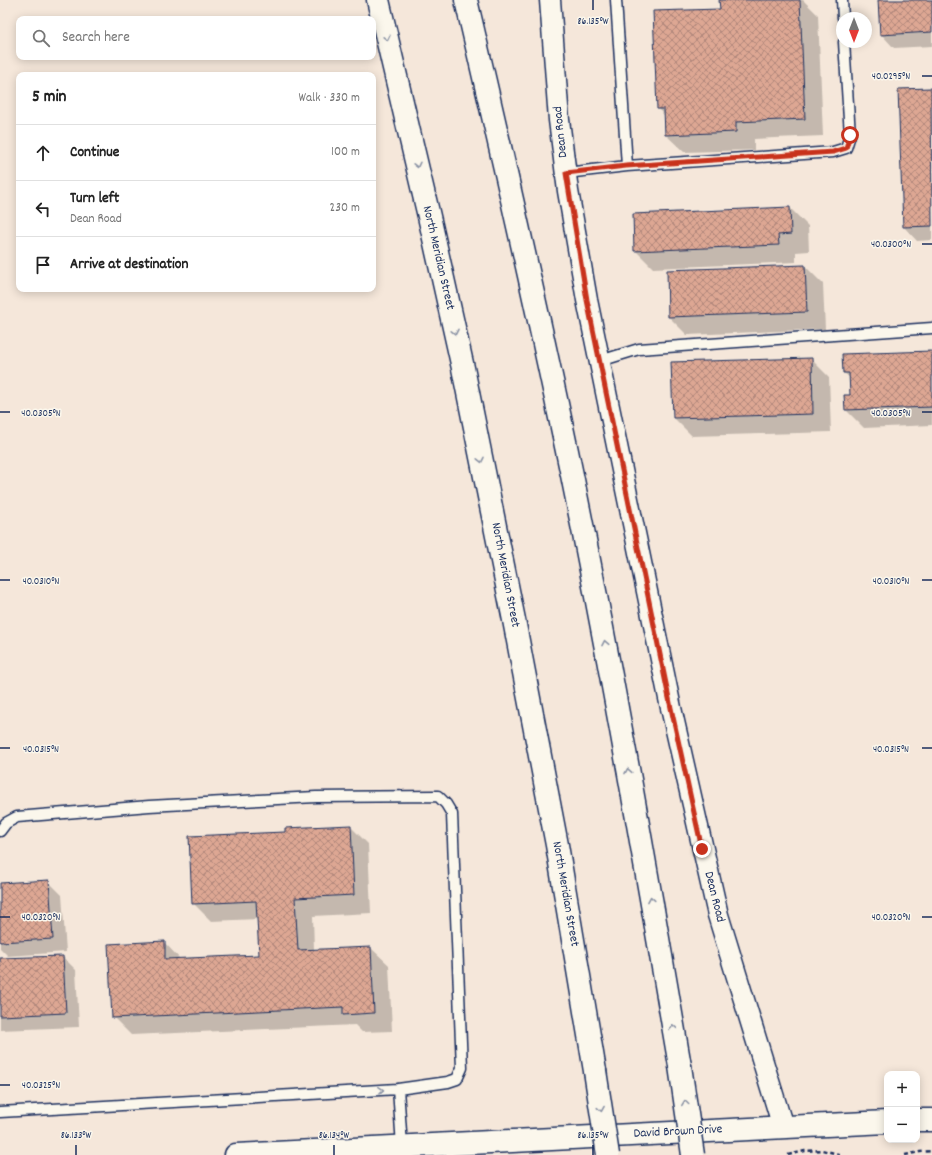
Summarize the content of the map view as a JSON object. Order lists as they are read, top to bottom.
{
  "streets": {
    "main road": ["North Meridian Street", "David Brown Drive"],
    "street": ["Dean Road"]
  },
  "crossings": [
    ["Dean Road", "David Brown Drive"]
  ],
  "north": "bottom",
  "page": {
    "search": "Search here",
    "heading": ["5 min", "Walk · 330 m"],
    "list": [
      ["Continue", "100 m"],
      ["Turn left", "Dean Road", "230 m"],
      "Arrive at destination"
    ],
    "map_buttons": ["+", "−"]
  },
  "coordinates": [
    "86.135°W",
    "40.0295°N",
    "40.0300°N",
    "40.0305°N",
    "40.0310°N",
    "40.0315°N",
    "40.0320°N",
    "40.0325°N",
    "86.133°W",
    "86.134°W"
  ]
}
